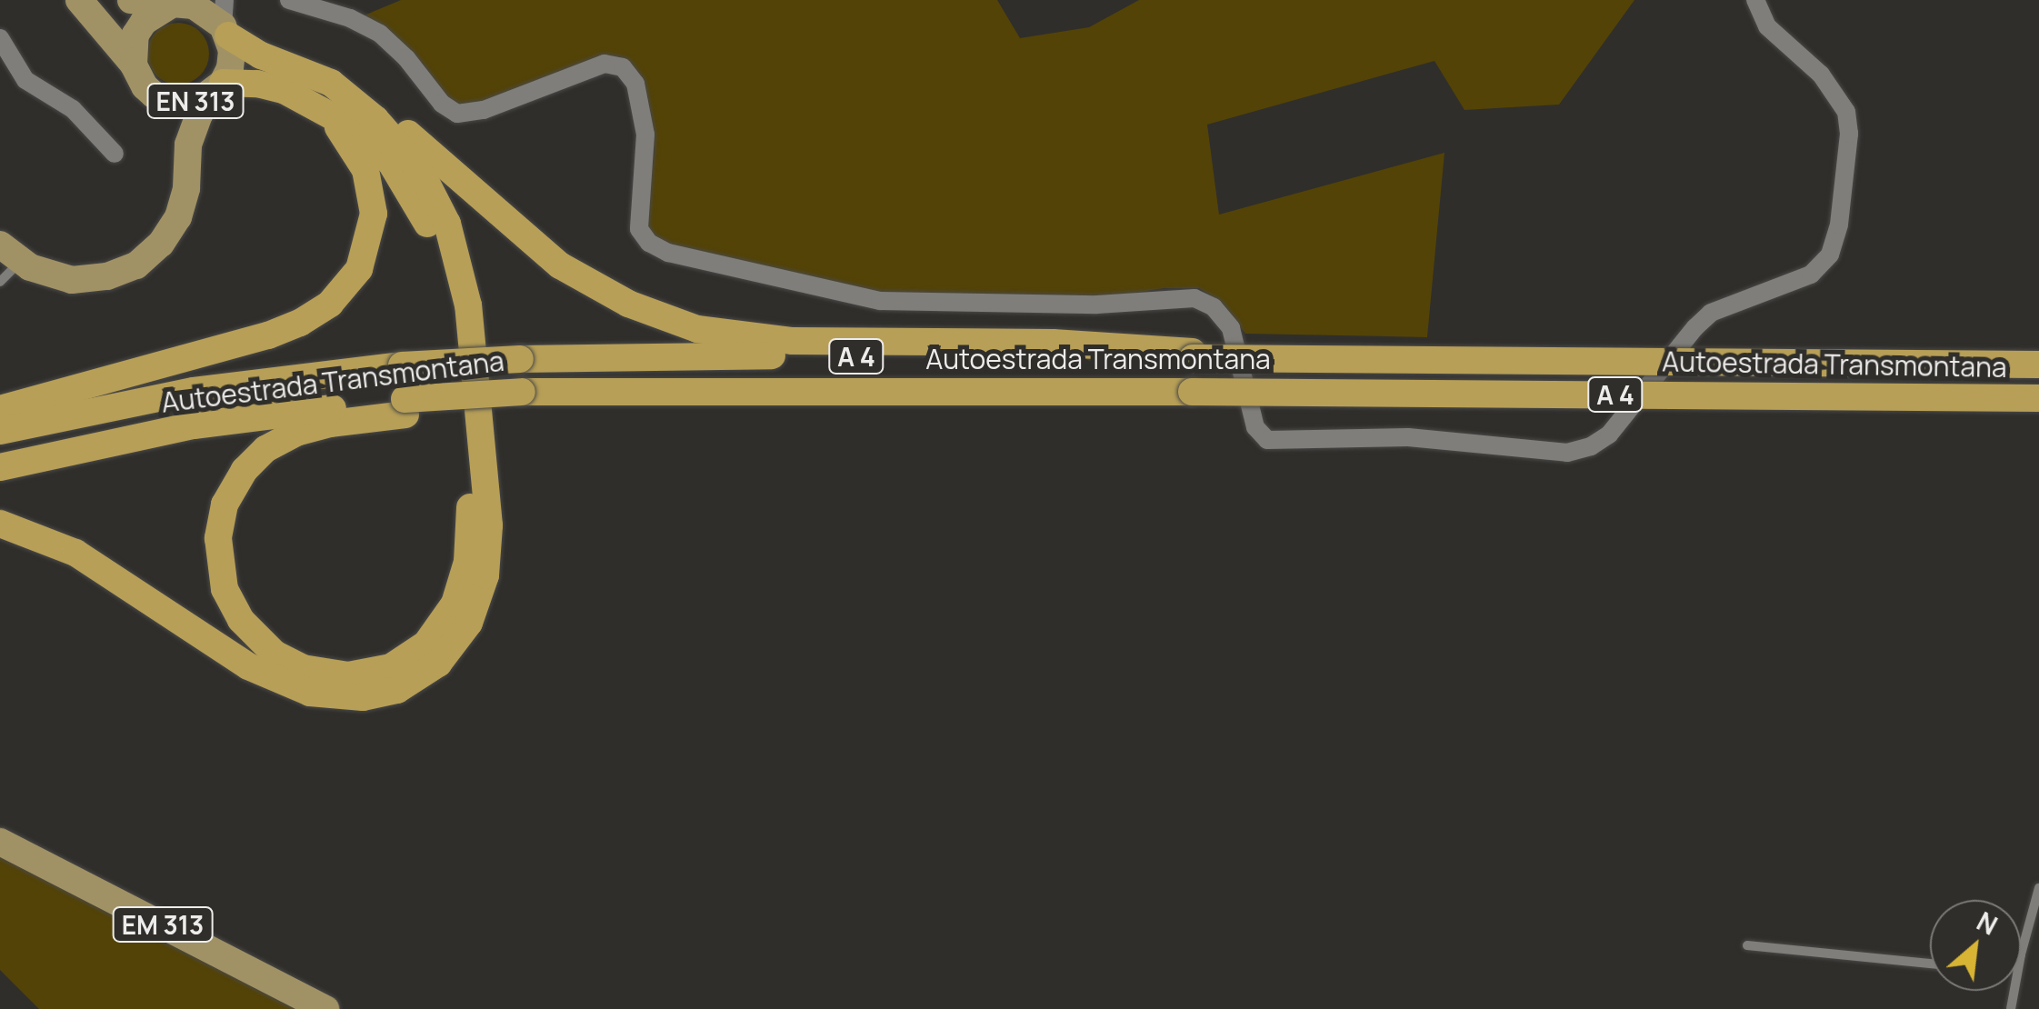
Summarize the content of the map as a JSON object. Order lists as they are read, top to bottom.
{
  "streets": {
    "highway": ["A 4", "Autoestrada Transmontana"],
    "main road": ["EN 313", "EM 313"]
  },
  "north": "top right"
}
